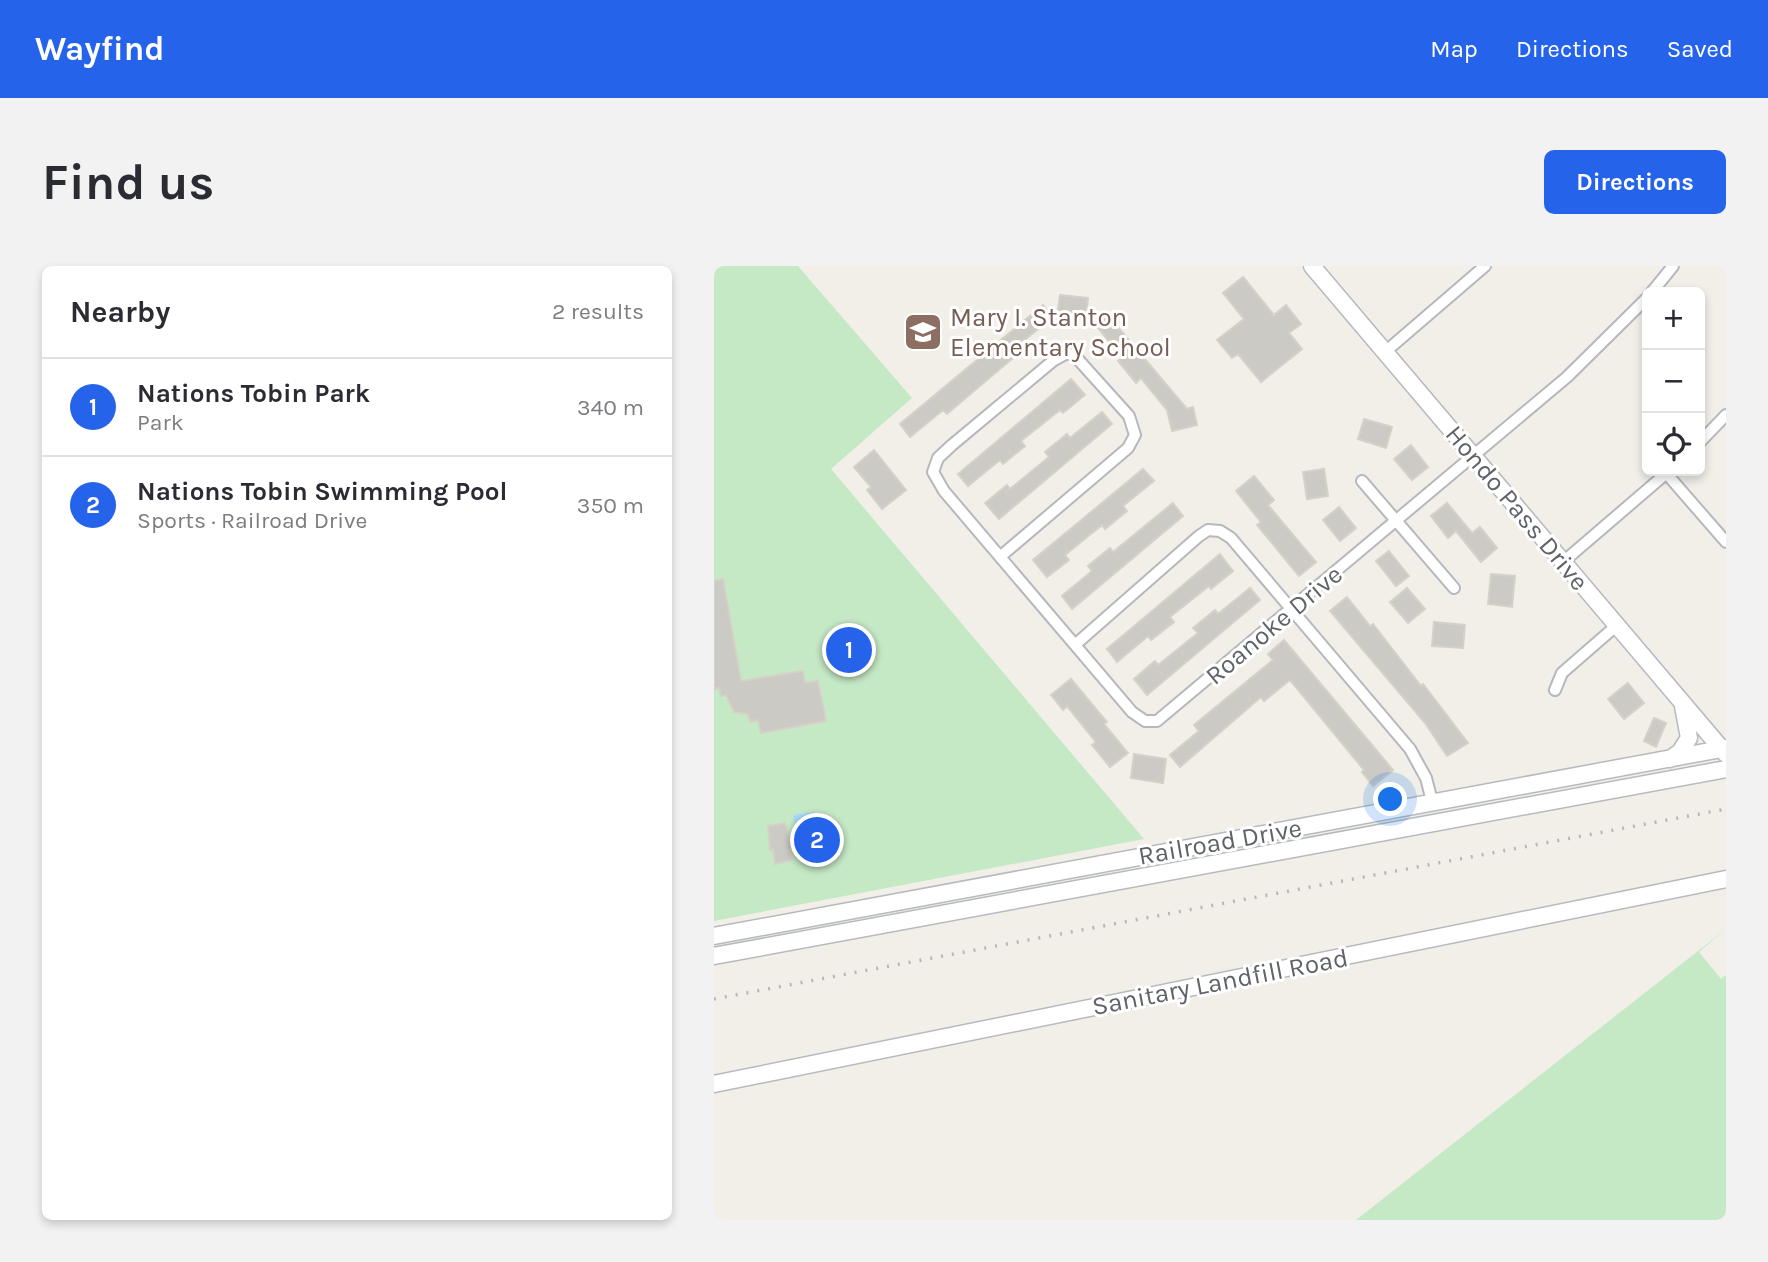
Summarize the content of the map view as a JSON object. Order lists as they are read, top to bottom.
{
  "streets": {
    "main road": ["Hondo Pass Drive", "Railroad Drive", "Sanitary Landfill Road"],
    "street": ["Roanoke Drive"]
  },
  "crossings": [
    ["Hondo Pass Drive", "Roanoke Drive"],
    ["Hondo Pass Drive", "Railroad Drive"]
  ],
  "places": {
    "school or university": ["Mary I. Stanton Elementary School"]
  },
  "page": {
    "header": "Wayfind",
    "nav": ["Map", "Directions", "Saved"],
    "buttons": "Directions",
    "title": "Find us",
    "heading": ["Nearby", "2 results"],
    "map_buttons": ["+", "−"],
    "list": [
      {
        "mark": "1",
        "name": "Nations Tobin Park",
        "note": "Park",
        "value": "340 m"
      },
      {
        "mark": "2",
        "name": "Nations Tobin Swimming Pool",
        "note": "Sports · Railroad Drive",
        "value": "350 m"
      }
    ],
    "pins": ["1", "2"]
  }
}
